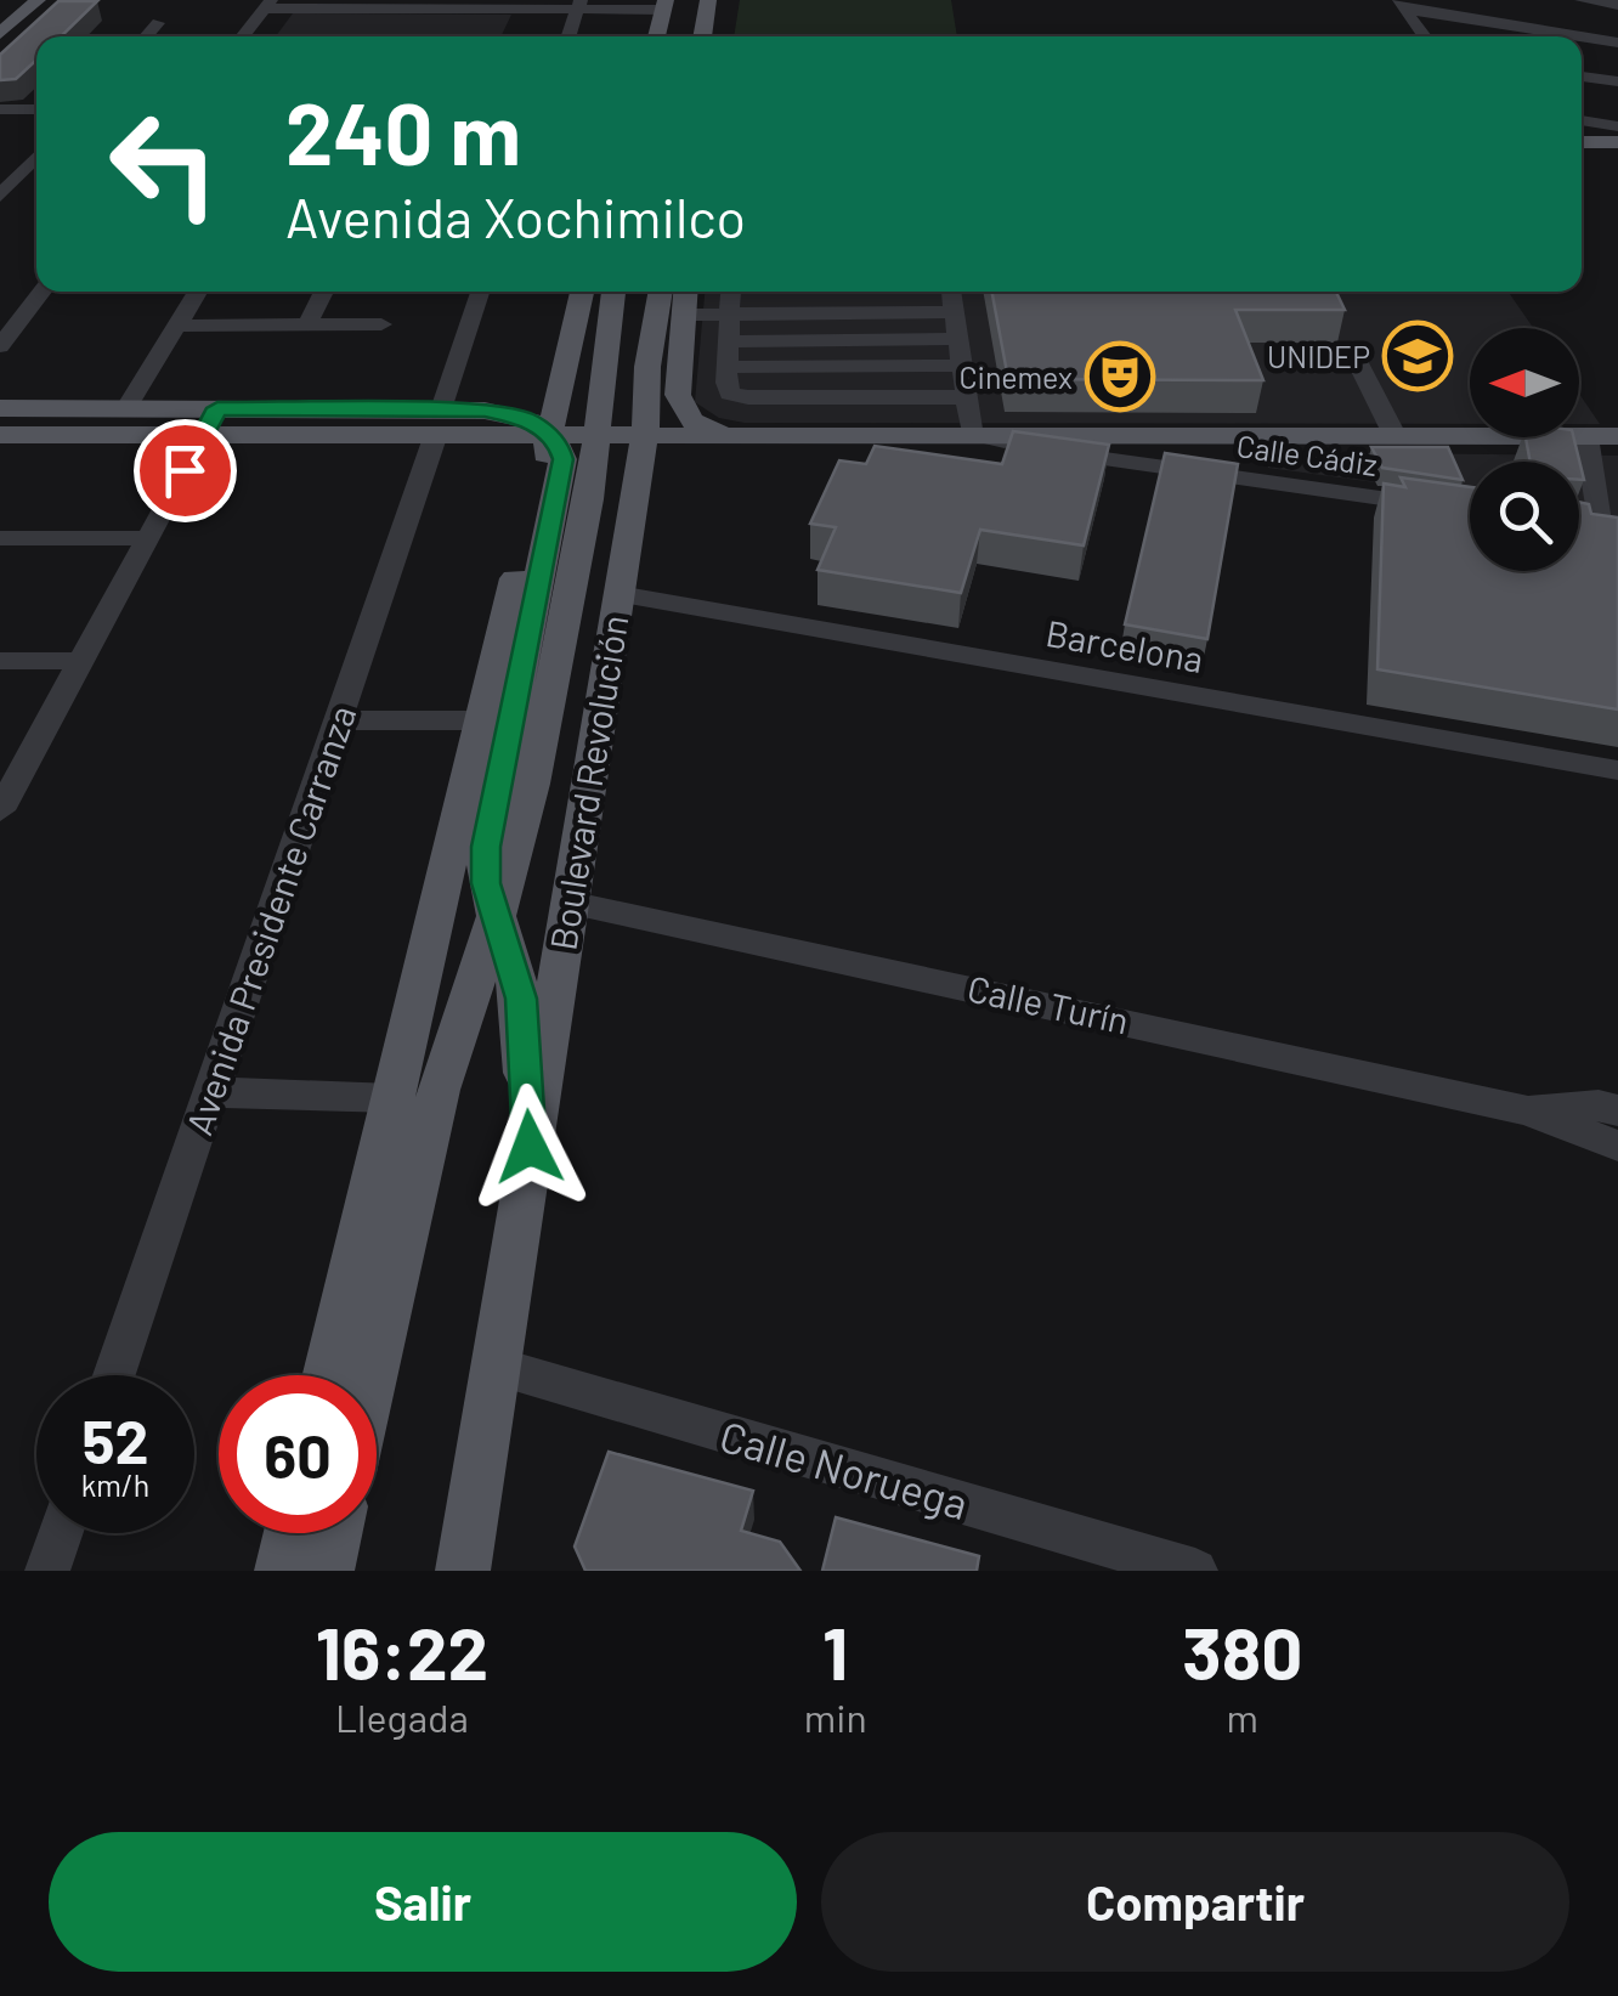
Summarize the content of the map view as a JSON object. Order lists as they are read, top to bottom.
{
  "streets": {
    "main road": ["Boulevard Revolución"],
    "street": [
      "Calle Cádiz",
      "Barcelona",
      "Avenida Presidente Carranza",
      "Calle Turín",
      "Calle Noruega"
    ]
  },
  "crossings": [
    ["Barcelona", "Boulevard Revolución"],
    ["Boulevard Revolución", "Calle Turín"],
    ["Boulevard Revolución", "Calle Noruega"]
  ],
  "places": {
    "school or university": ["UNIDEP"],
    "theatre": ["Cinemex"]
  },
  "north": "left",
  "page": {
    "turn": ["240 m", "Avenida Xochimilco"],
    "speed": "52 km/h",
    "limit": "60",
    "eta": [
      "16:22",
      "Llegada",
      "1",
      "min",
      "380",
      "m"
    ],
    "buttons": ["Salir", "Compartir"]
  }
}
